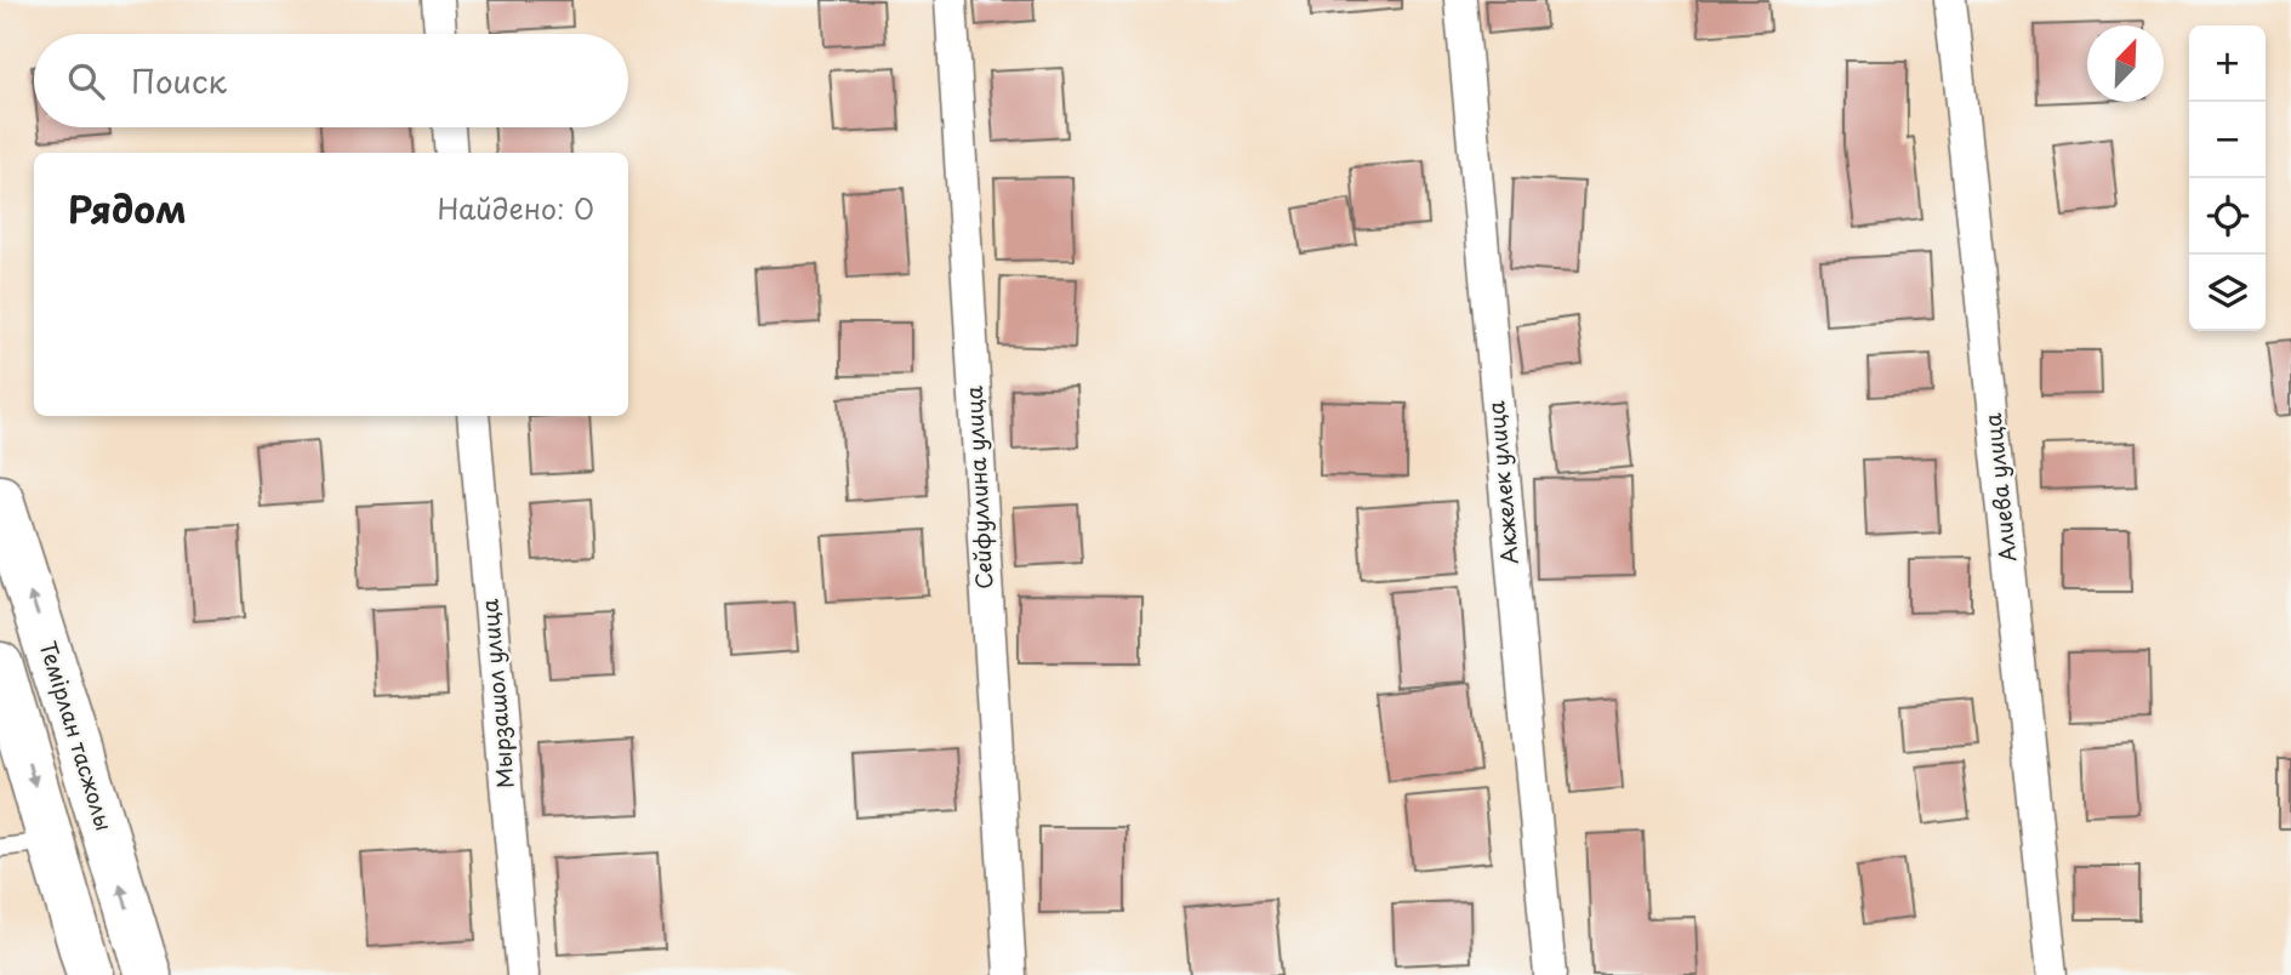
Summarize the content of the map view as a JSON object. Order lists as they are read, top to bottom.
{
  "streets": {
    "main road": ["Темірлан тасжолы"],
    "street": [
      "Акжелек улица",
      "Сейфуллина улица",
      "Алиева улица",
      "Мырзашол улица"
    ]
  },
  "north": "top right",
  "page": {
    "map_buttons": ["+", "−"],
    "search": "Поиск",
    "heading": ["Рядом", "Найдено: 0"]
  }
}
